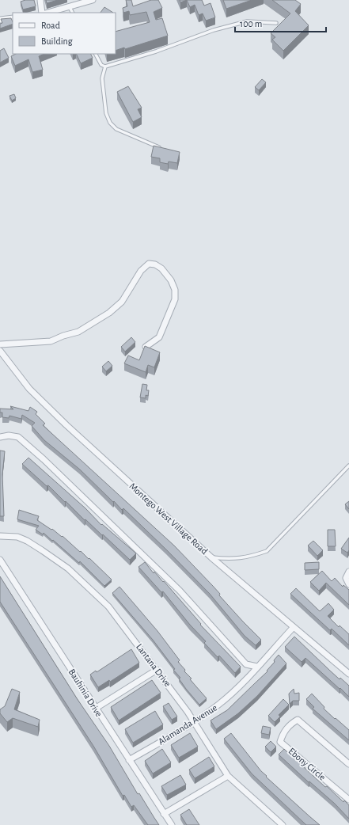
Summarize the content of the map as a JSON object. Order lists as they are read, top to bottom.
{
  "streets": {
    "street": [
      "Montego West Village Road",
      "Lantana Drive",
      "Bauhinia Drive",
      "Alamanda Avenue",
      "Ebony Circle"
    ]
  },
  "crossings": [
    ["Montego West Village Road", "Alamanda Avenue"],
    ["Lantana Drive", "Alamanda Avenue"],
    ["Bauhinia Drive", "Alamanda Avenue"]
  ],
  "legend": ["Road", "Building"],
  "scale_bar": "100 m"
}
